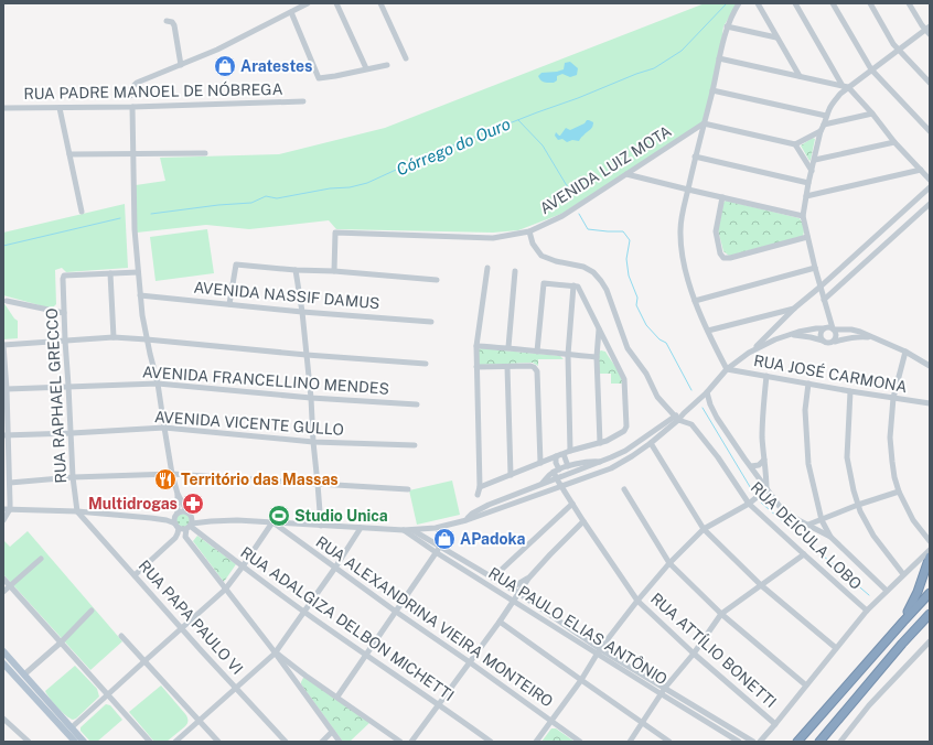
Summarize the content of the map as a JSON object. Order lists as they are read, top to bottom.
{
  "streets": {
    "street": [
      "RUA PADRE MANOEL DE NÓBREGA",
      "AVENIDA LUIZ MOTA",
      "AVENIDA NASSIF DAMUS",
      "RUA JOSÉ CARMONA",
      "AVENIDA FRANCELLINO MENDES",
      "RUA RAPHAEL GRECCO",
      "AVENIDA VICENTE GULLO",
      "RUA DEICULA LOBO",
      "RUA PAPA PAULO VI",
      "RUA ALEXANDRINA VIEIRA MONTEIRO",
      "RUA ADALGIZA DELBON MICHETTI",
      "RUA PAULO ELIAS ANTÔNIO",
      "RUA ATTÍLIO BONETTI"
    ]
  },
  "crossings": [
    ["AVENIDA FRANCELLINO MENDES", "RUA RAPHAEL GRECCO"],
    ["RUA RAPHAEL GRECCO", "AVENIDA VICENTE GULLO"],
    ["RUA RAPHAEL GRECCO", "RUA PAPA PAULO VI"]
  ],
  "water": ["Córrego do Ouro"],
  "places": {
    "shop": ["Aratestes", "APadoka"],
    "restaurant": ["Território das Massas"],
    "pharmacy": ["Multidrogas"],
    "sports": ["Studio Unica"]
  }
}
